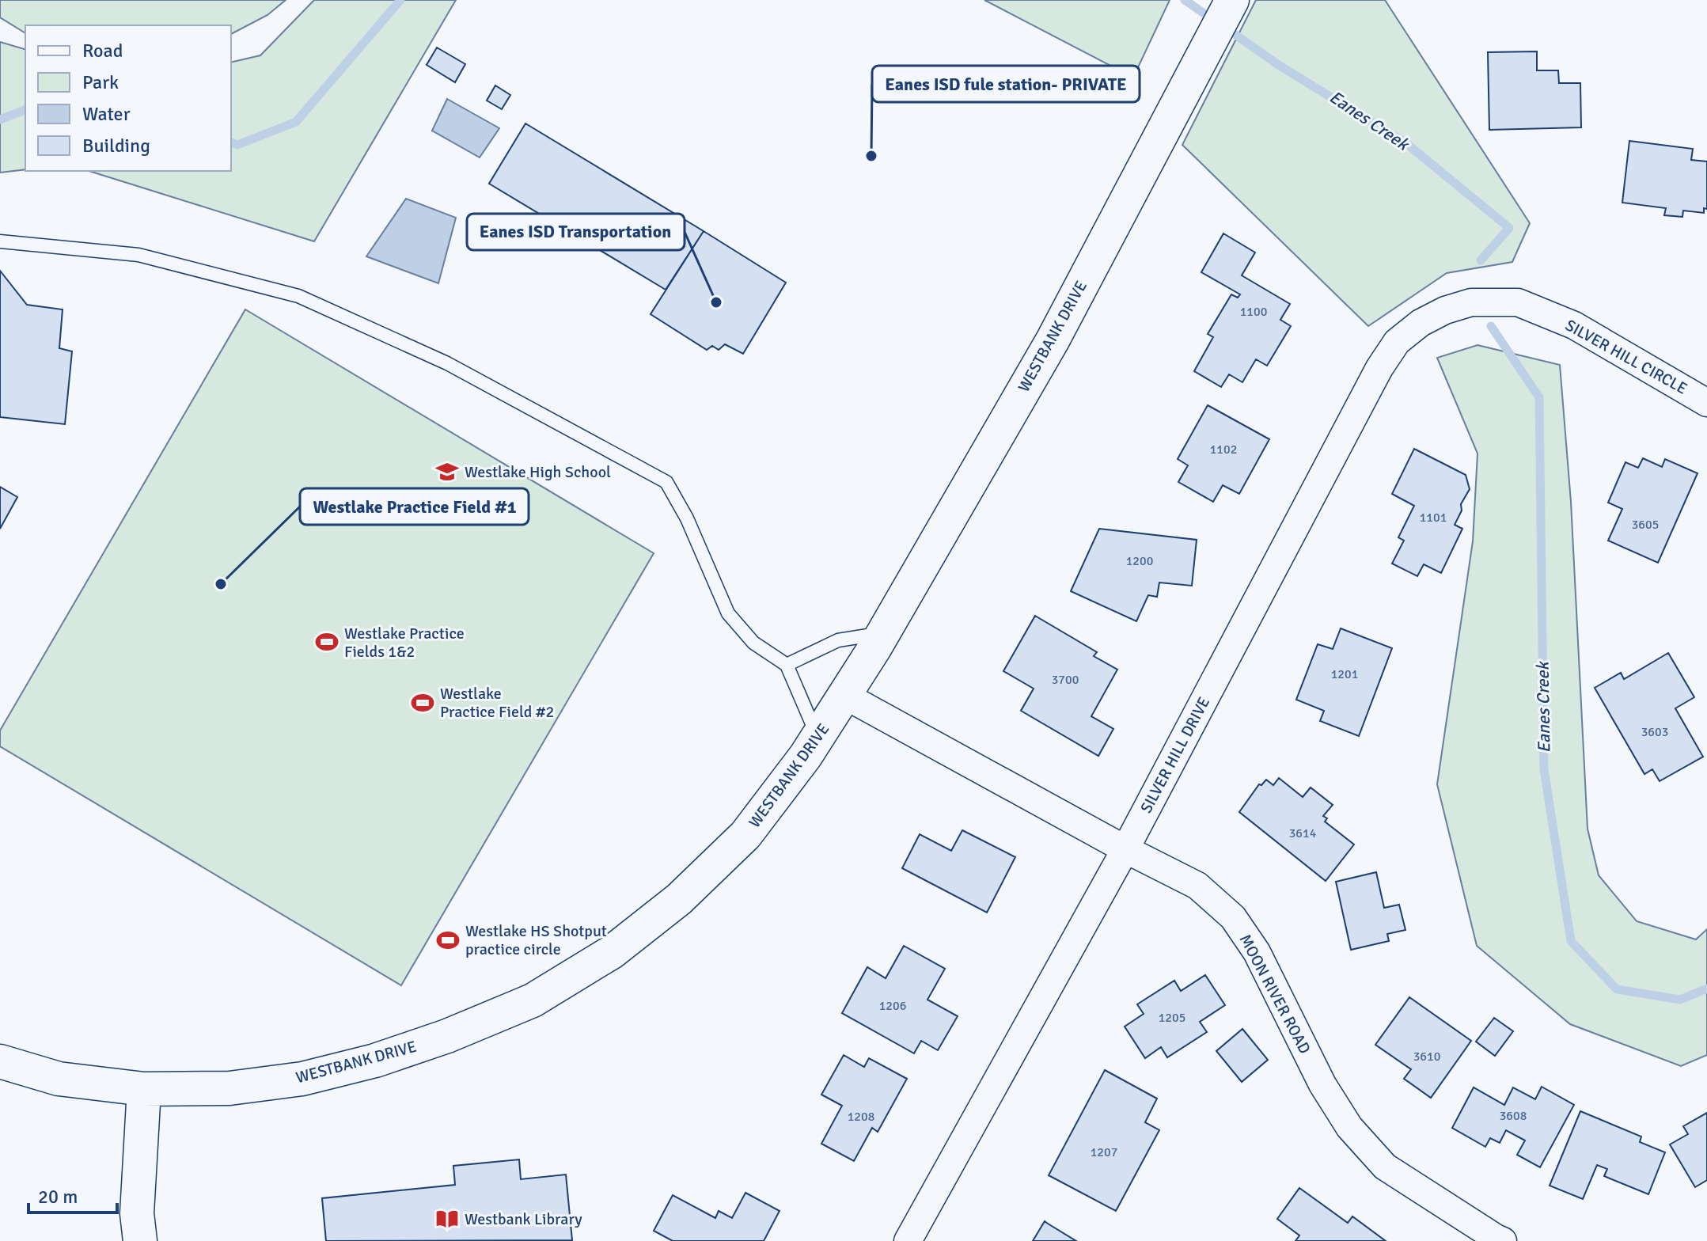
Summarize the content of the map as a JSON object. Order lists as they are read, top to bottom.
{
  "streets": {
    "street": [
      "WESTBANK DRIVE",
      "SILVER HILL CIRCLE",
      "SILVER HILL DRIVE",
      "MOON RIVER ROAD"
    ]
  },
  "crossings": [
    ["WESTBANK DRIVE", "MOON RIVER ROAD"],
    ["SILVER HILL CIRCLE", "SILVER HILL DRIVE"],
    ["SILVER HILL DRIVE", "MOON RIVER ROAD"]
  ],
  "water": ["Eanes Creek"],
  "places": {
    "other": ["Eanes ISD fule station- PRIVATE", "Eanes ISD Transportation", "Westlake Practice Field #1"],
    "school or university": ["Westlake High School"],
    "sports": ["Westlake Practice Fields 1&2", "Westlake Practice Field #2", "Westlake HS Shotput practice circle"],
    "library": ["Westbank Library"]
  },
  "house_numbers": [
    "1100",
    "1102",
    "1101",
    "3605",
    "1200",
    "1201",
    "3700",
    "3603",
    "3614",
    "1206",
    "1205",
    "3610",
    "3608",
    "1208",
    "1207"
  ],
  "legend": [
    "Road",
    "Park",
    "Water",
    "Building"
  ],
  "scale_bar": "20 m"
}
